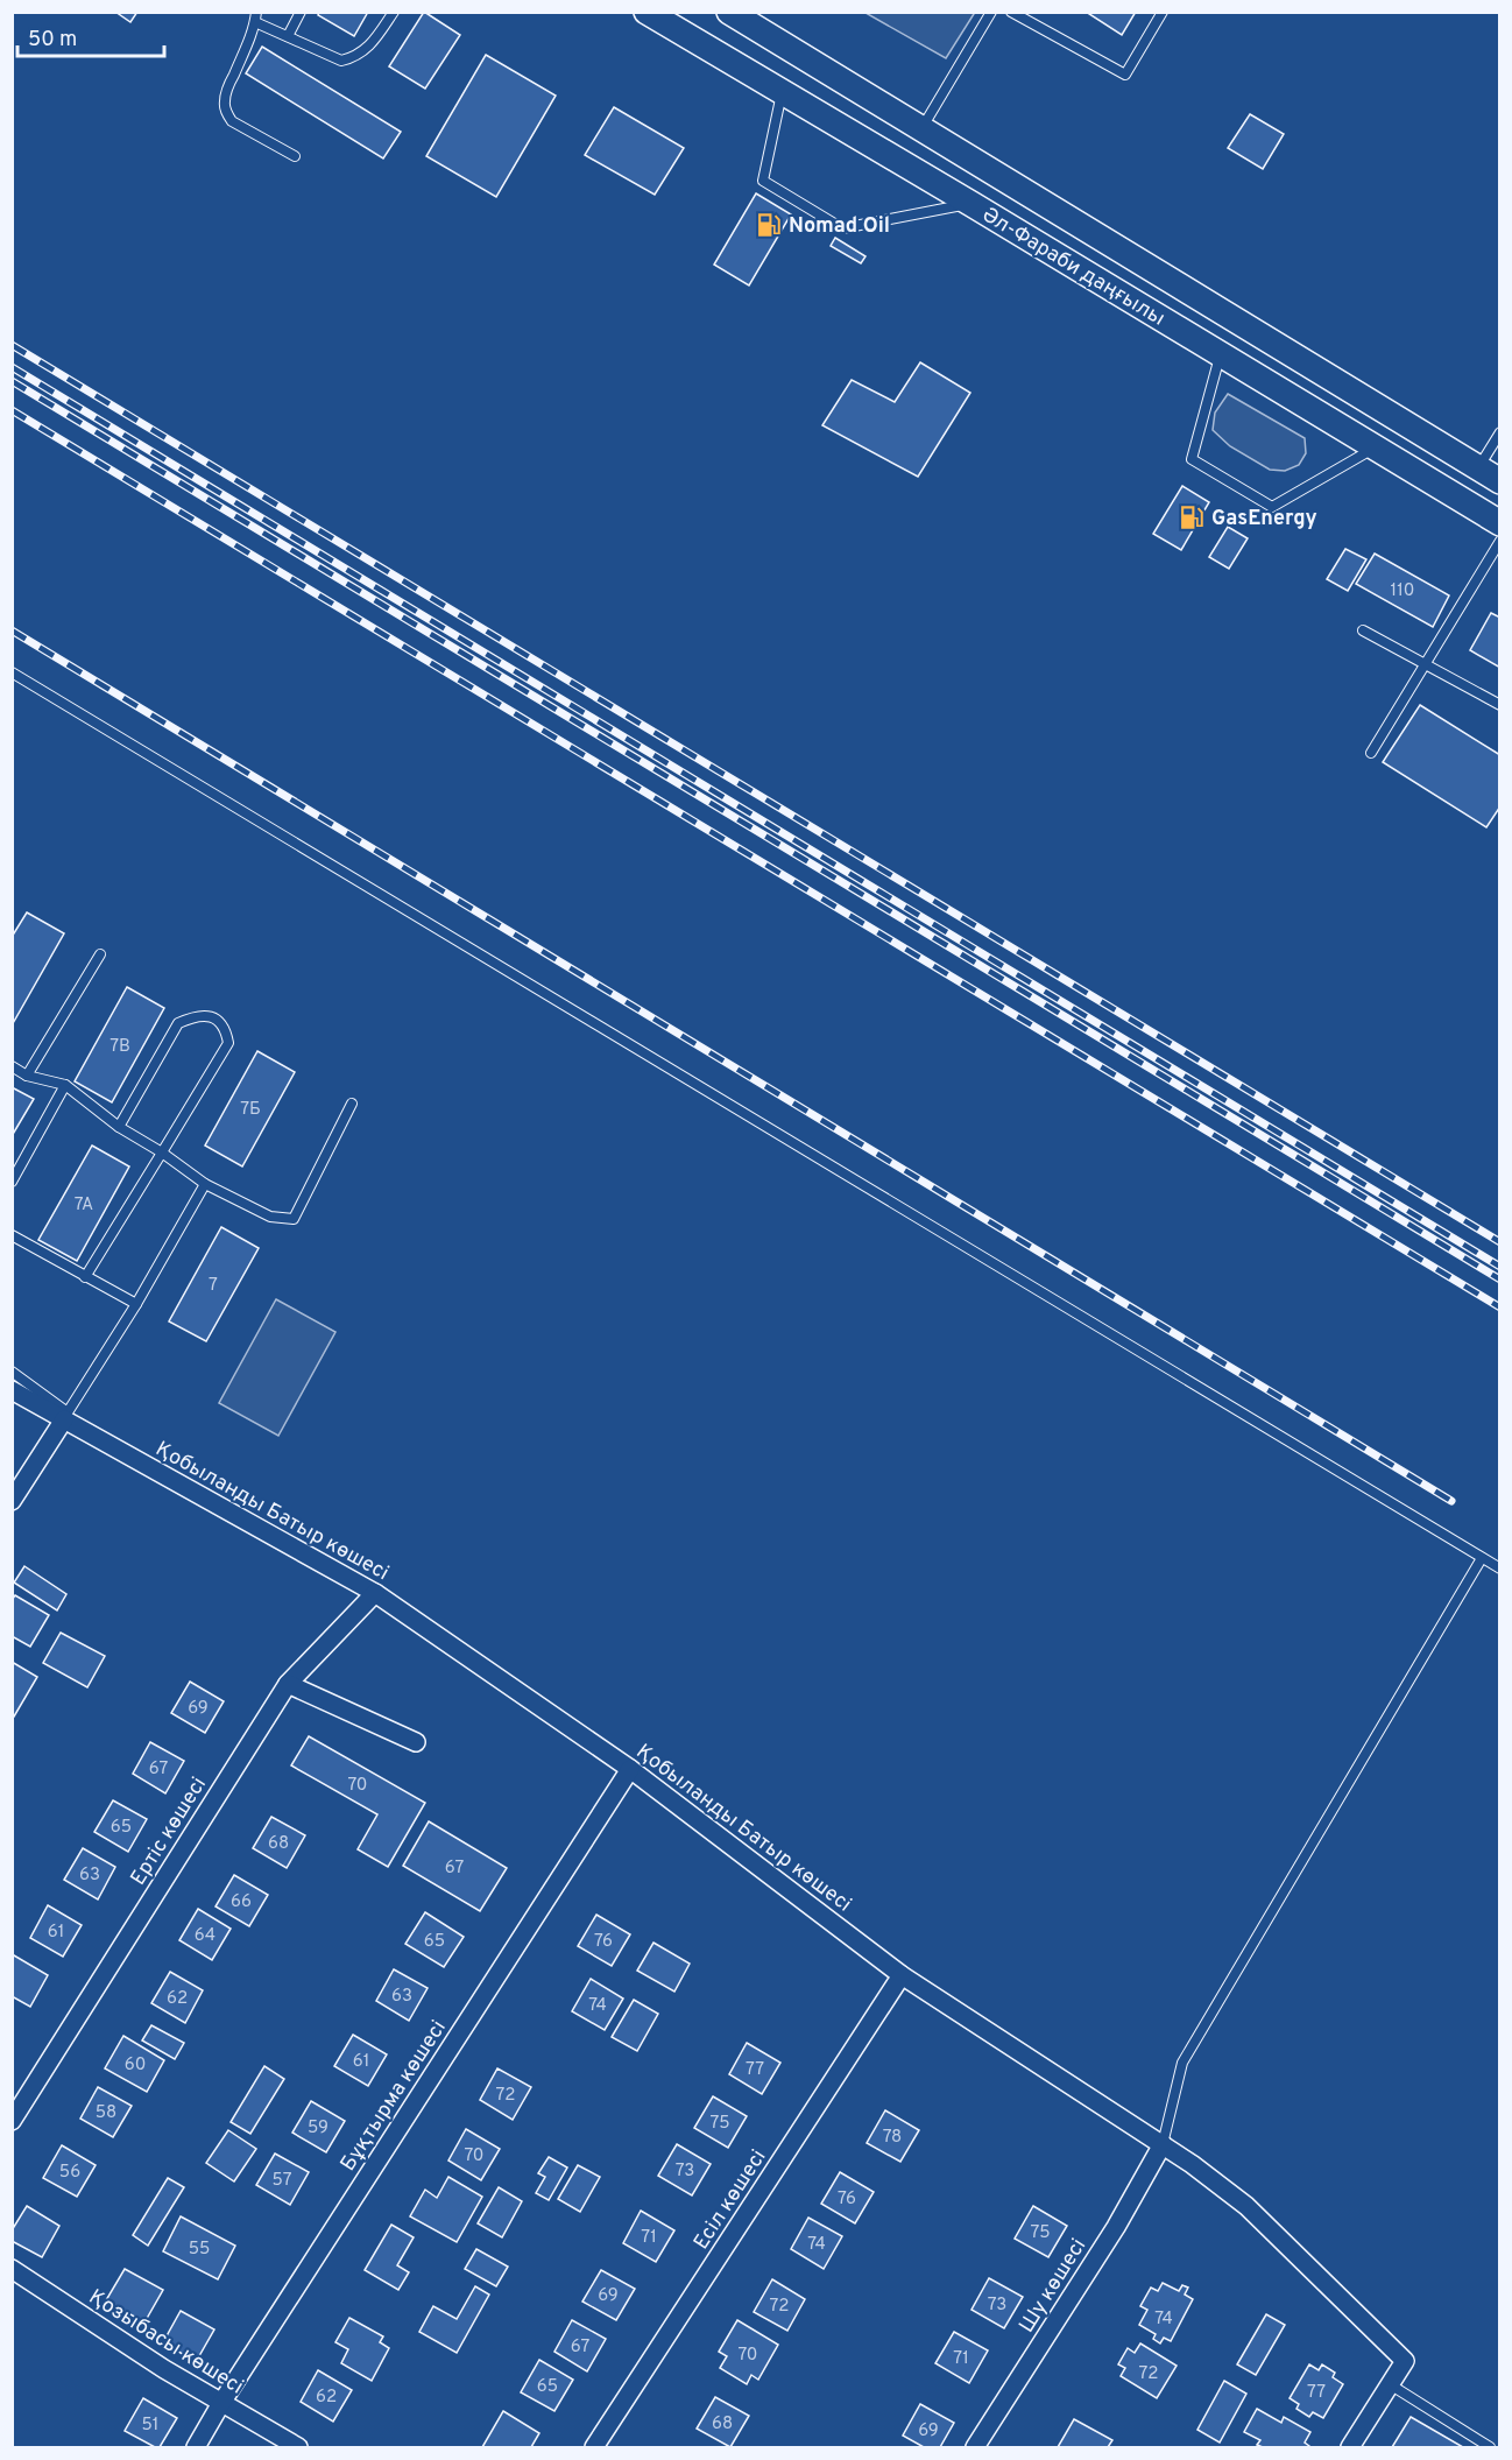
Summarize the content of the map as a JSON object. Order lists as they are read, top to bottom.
{
  "streets": {
    "main road": ["Әл-Фараби даңғылы"],
    "street": [
      "Қобыланды Батыр көшесі",
      "Ертіс көшесі",
      "Бұқтырма көшесі",
      "Есіл көшесі",
      "Шу көшесі",
      "Қозыбасы көшесі"
    ]
  },
  "crossings": [
    ["Қобыланды Батыр көшесі", "Ертіс көшесі"],
    ["Қобыланды Батыр көшесі", "Бұқтырма көшесі"],
    ["Қобыланды Батыр көшесі", "Есіл көшесі"],
    ["Қобыланды Батыр көшесі", "Шу көшесі"],
    ["Бұқтырма көшесі", "Қозыбасы көшесі"]
  ],
  "places": {
    "fuel station": ["Nomad Oil", "GasEnergy"]
  },
  "house_numbers": [
    "110",
    "7В",
    "7Б",
    "7А",
    "7",
    "69",
    "67",
    "70",
    "65",
    "68",
    "67",
    "63",
    "66",
    "61",
    "64",
    "65",
    "76",
    "63",
    "62",
    "74",
    "61",
    "60",
    "77",
    "72",
    "58",
    "75",
    "59",
    "78",
    "70",
    "73",
    "56",
    "57",
    "76",
    "75",
    "71",
    "74",
    "55",
    "69",
    "73",
    "72",
    "74",
    "67",
    "70",
    "71",
    "72",
    "65",
    "77",
    "62",
    "68",
    "51",
    "69"
  ],
  "scale_bar": "50 m"
}
